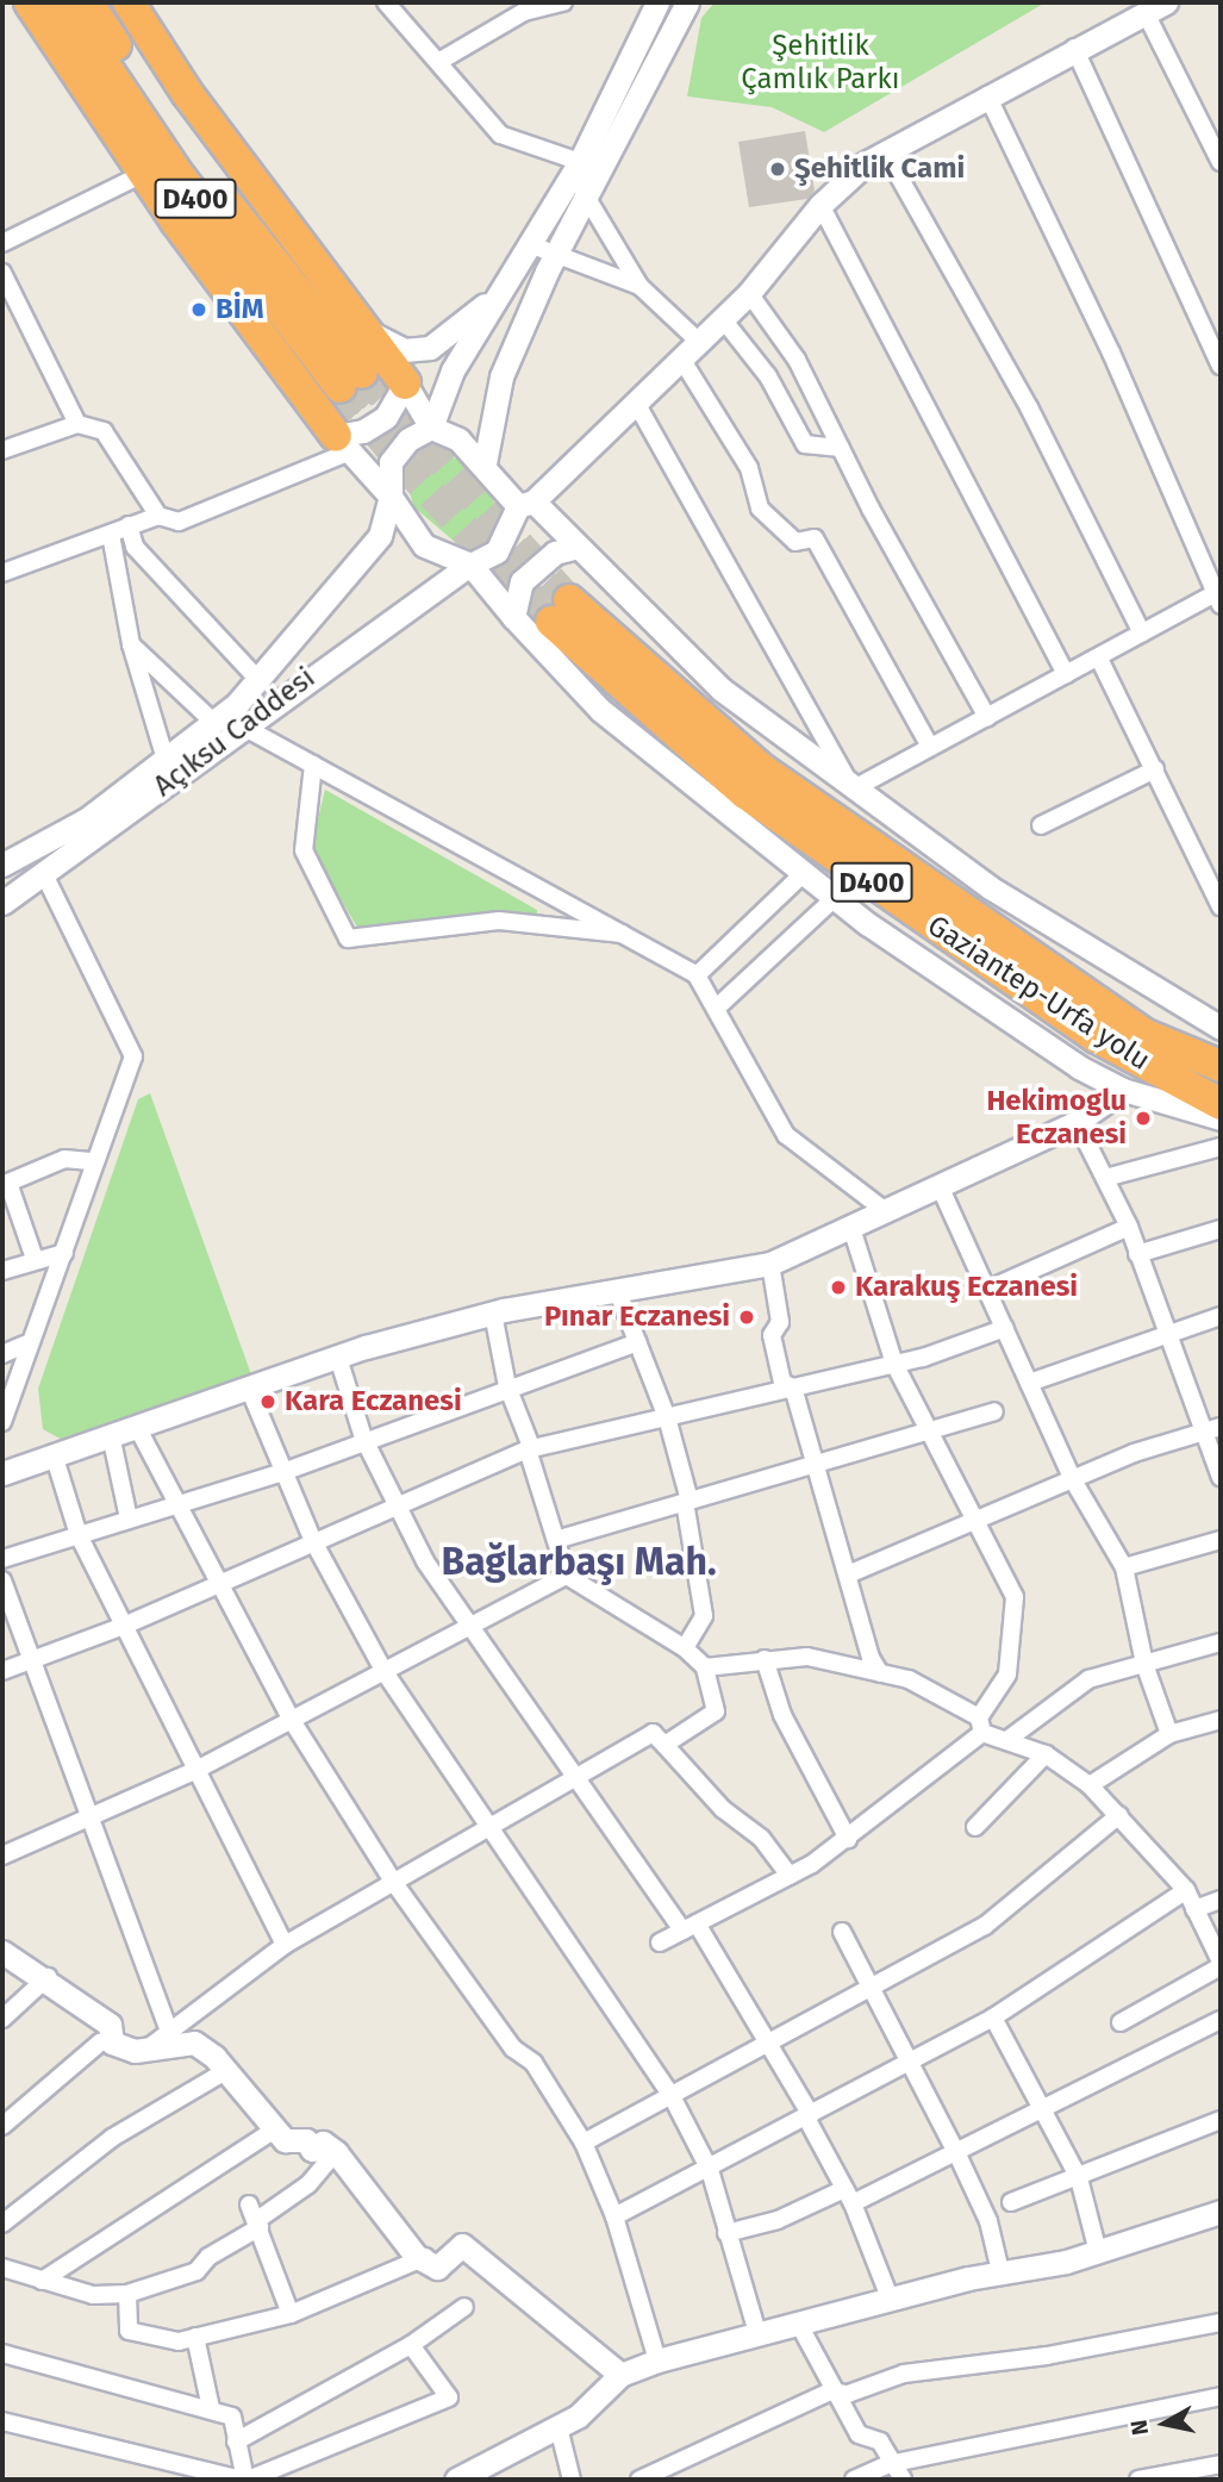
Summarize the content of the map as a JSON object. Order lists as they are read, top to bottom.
{
  "streets": {
    "highway": ["D400", "Gaziantep-Urfa yolu"],
    "street": ["Açıksu Caddesi"]
  },
  "districts": ["Bağlarbaşı Mah."],
  "parks": ["Şehitlik Çamlık Parkı"],
  "places": [
    "Şehitlik Cami",
    "BİM",
    "Hekimoglu Eczanesi",
    "Karakuş Eczanesi",
    "Pınar Eczanesi",
    "Kara Eczanesi"
  ],
  "north": "left"
}
